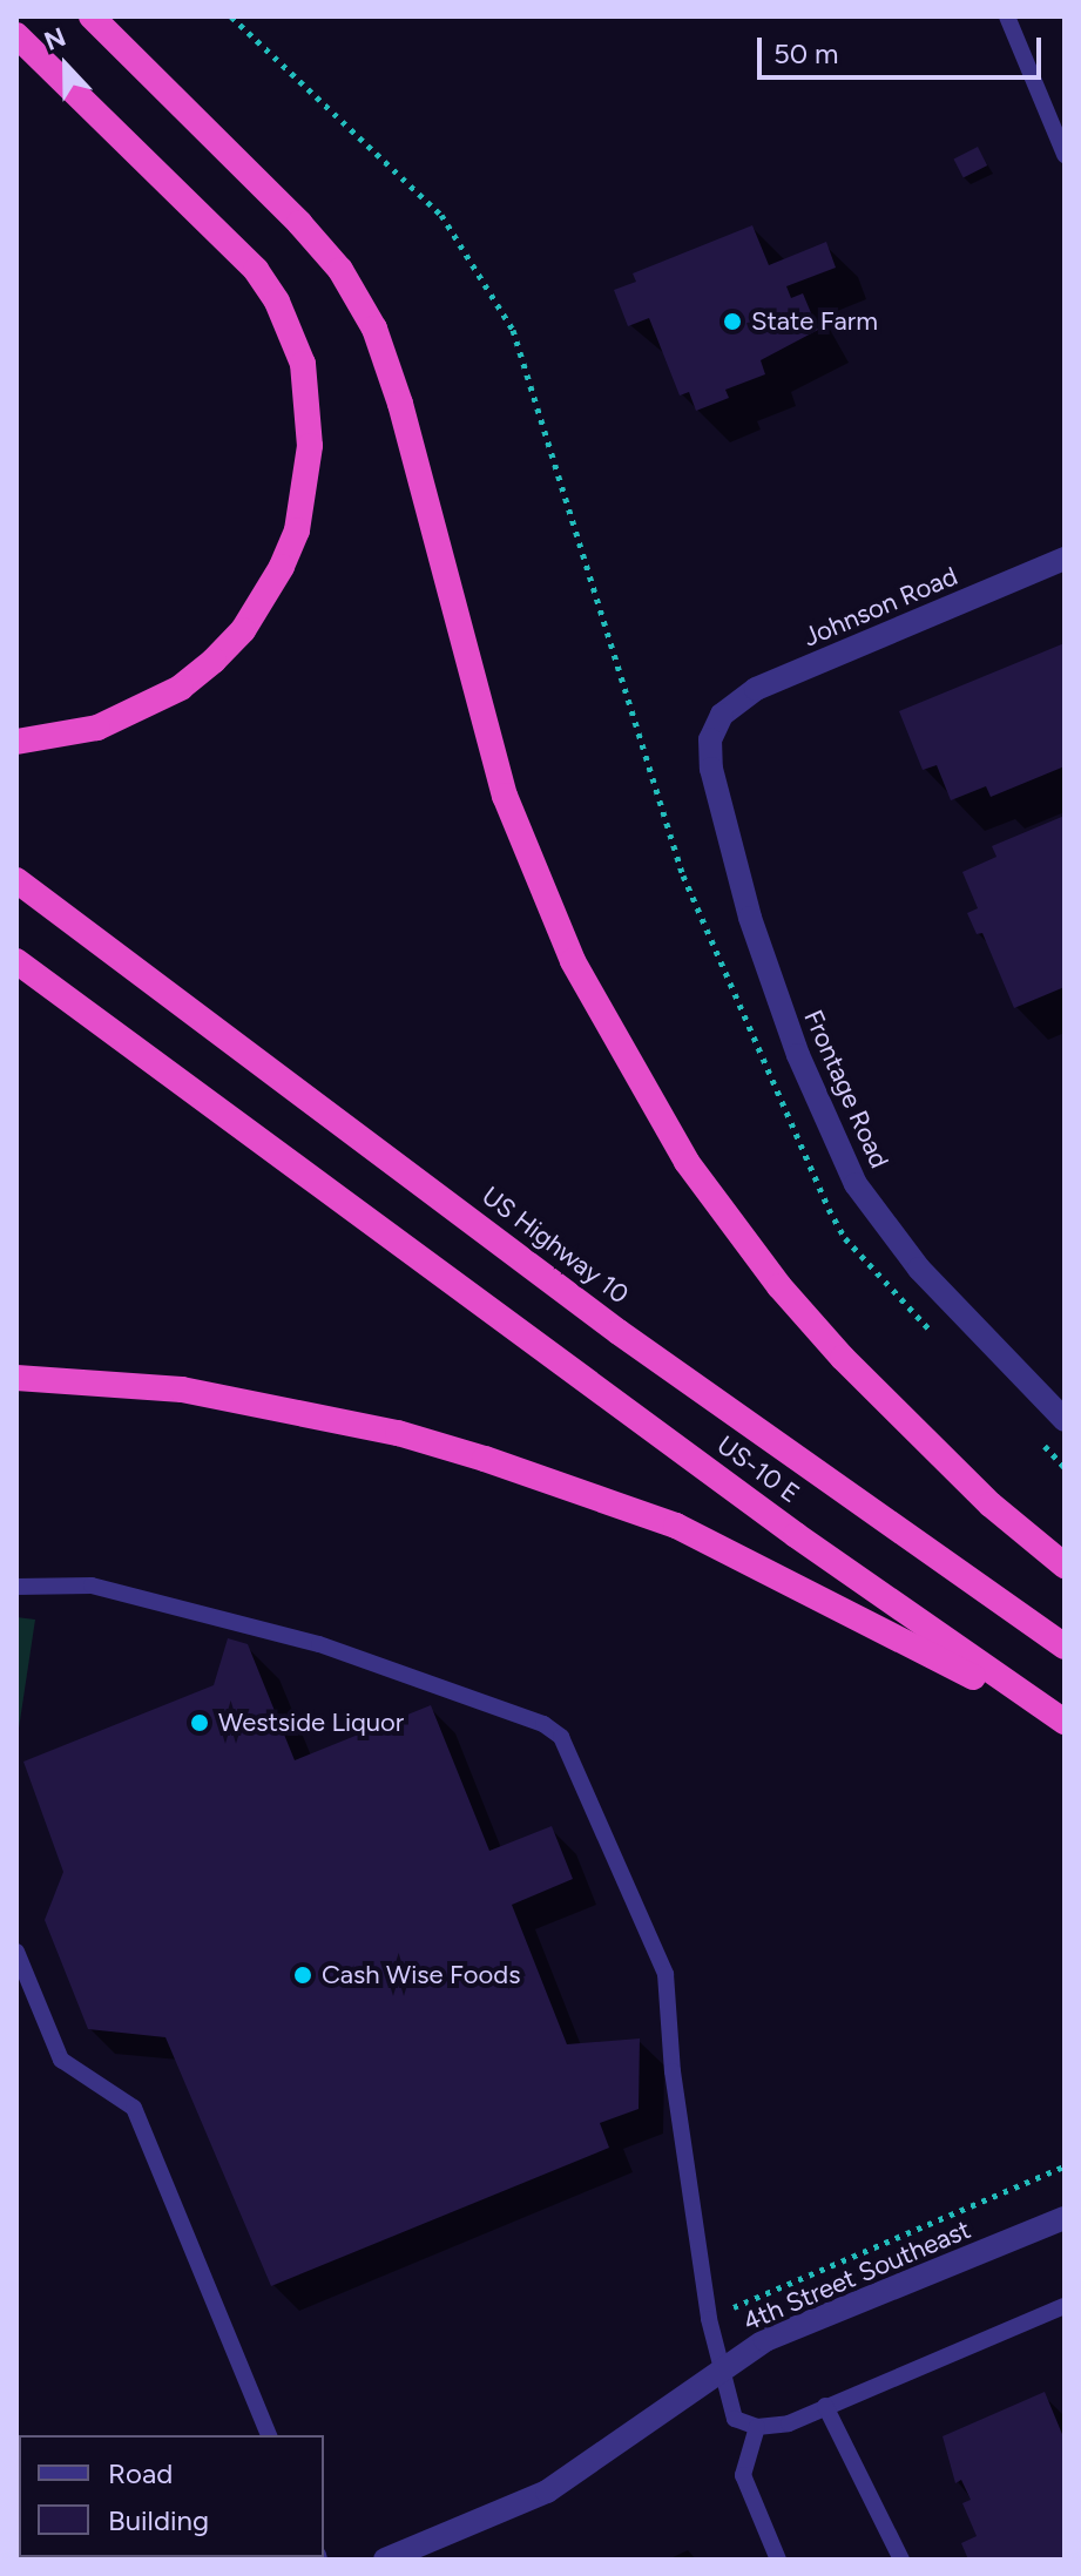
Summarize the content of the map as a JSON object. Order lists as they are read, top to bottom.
{
  "streets": {
    "highway": ["US Highway 10", "US-10 E"],
    "street": ["Johnson Road", "Frontage Road", "4th Street Southeast"]
  },
  "crossings": [
    ["Johnson Road", "Frontage Road"]
  ],
  "places": ["State Farm", "Westside Liquor", "Cash Wise Foods"],
  "legend": ["Road", "Building"],
  "scale_bar": "50 m",
  "north": "top"
}
